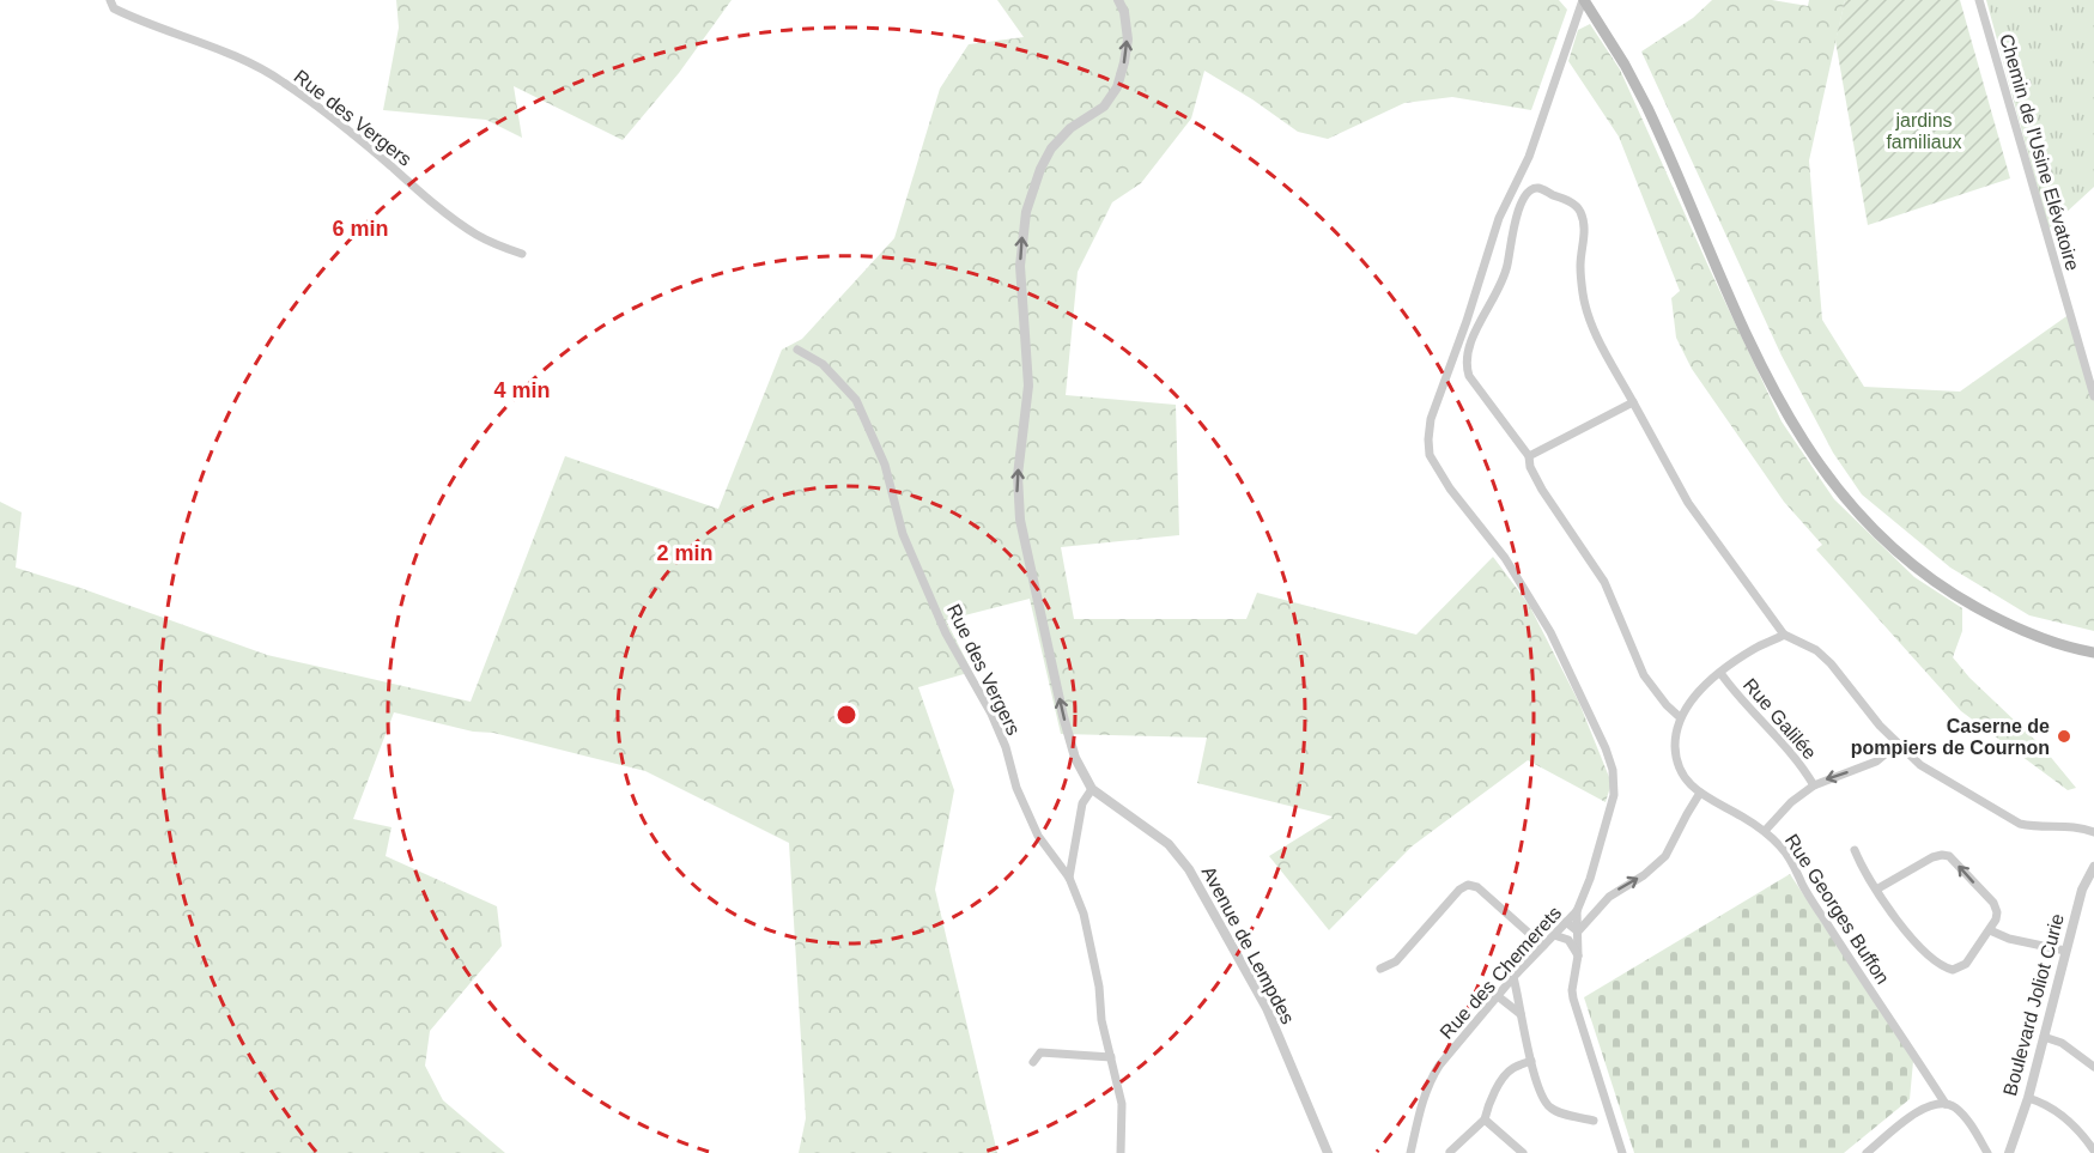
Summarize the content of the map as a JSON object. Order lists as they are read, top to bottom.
{
  "streets": {
    "street": [
      "Rue des Vergers",
      "Chemin de l'Usine Elévatoire",
      "Rue Galilée",
      "Rue Georges Buffon",
      "Avenue de Lempdes",
      "Rue des Chemerets",
      "Boulevard Joliot Curie"
    ]
  },
  "parks": ["jardins familiaux"],
  "places": ["Caserne de pompiers de Cournon"],
  "rings": ["6 min", "4 min", "2 min"]
}
